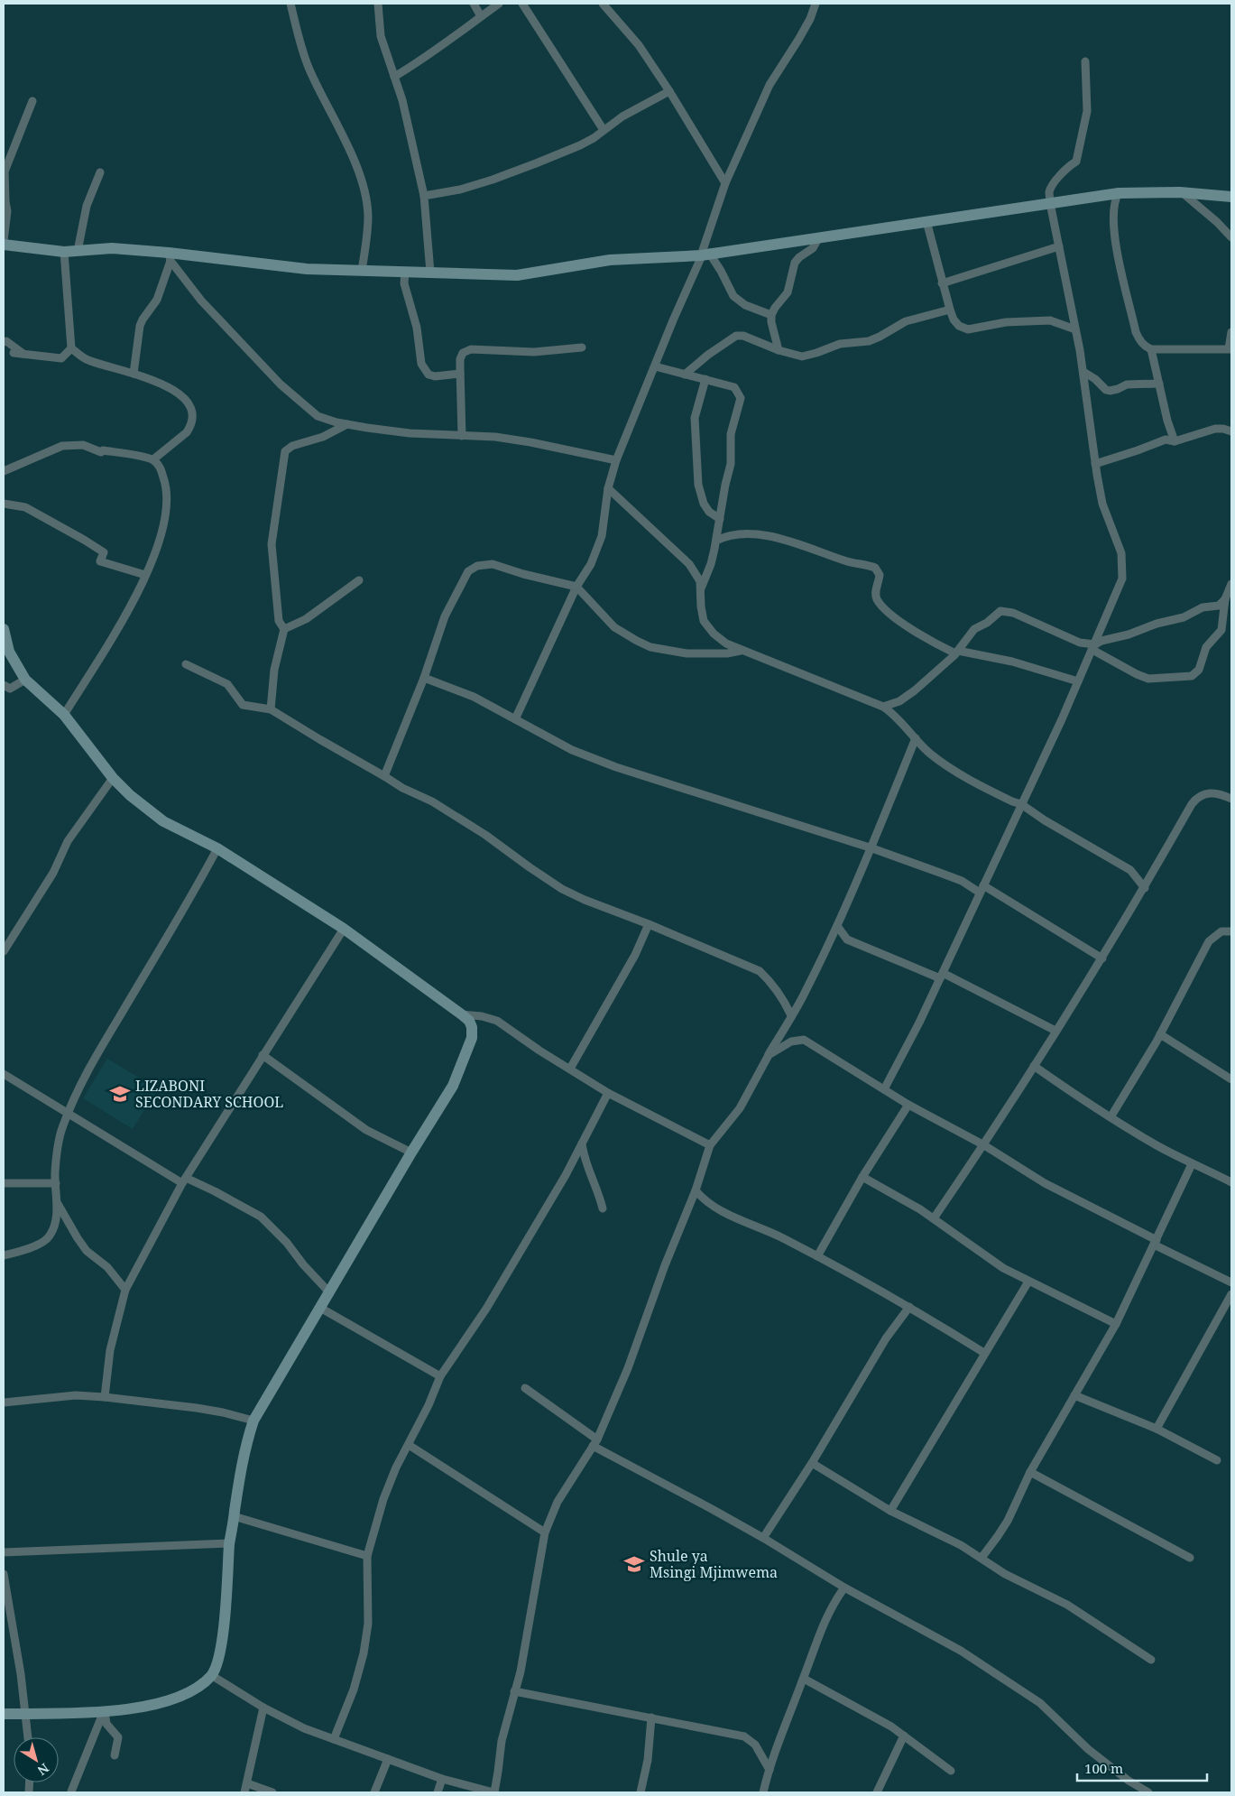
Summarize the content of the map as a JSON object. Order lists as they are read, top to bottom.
{
  "places": {
    "school or university": ["LIZABONI SECONDARY SCHOOL", "Shule ya Msingi Mjimwema"]
  },
  "scale_bar": "100 m",
  "north": "bottom right"
}
